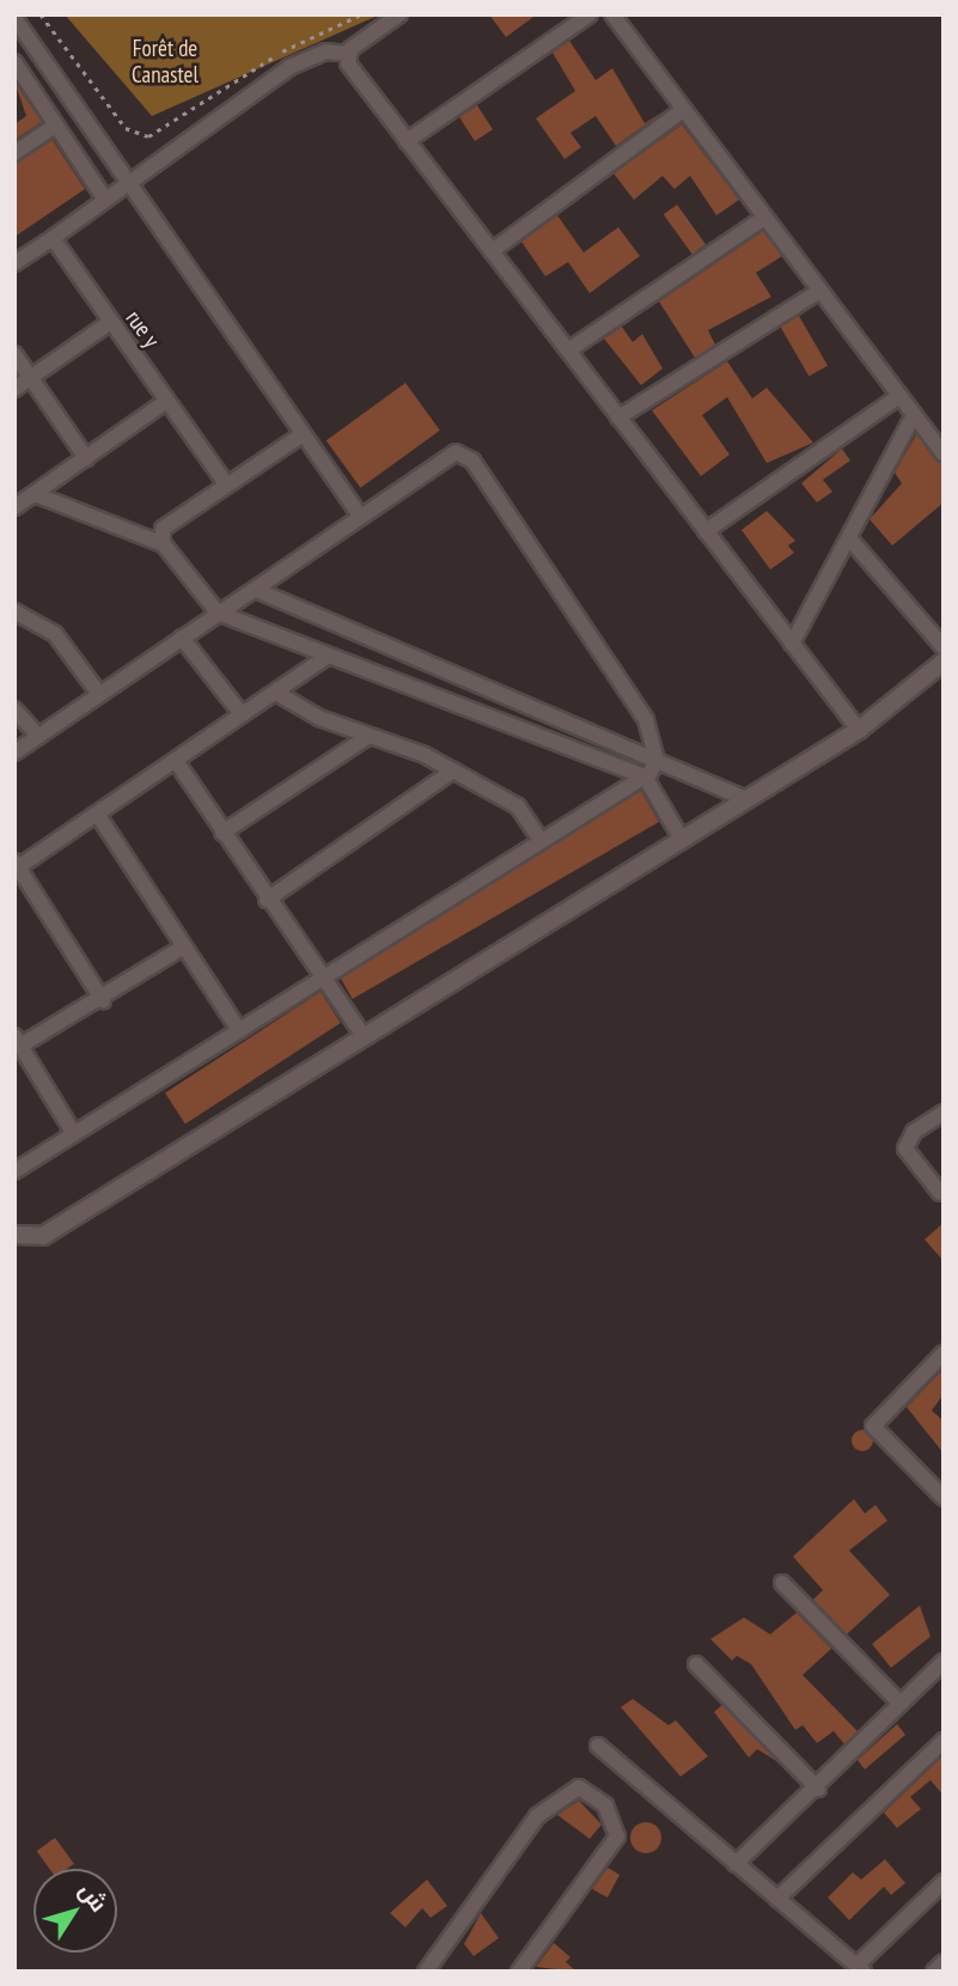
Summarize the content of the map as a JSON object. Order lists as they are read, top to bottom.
{
  "streets": {
    "street": ["rue y"]
  },
  "parks": ["Forêt de Canastel"],
  "north": "top right"
}
